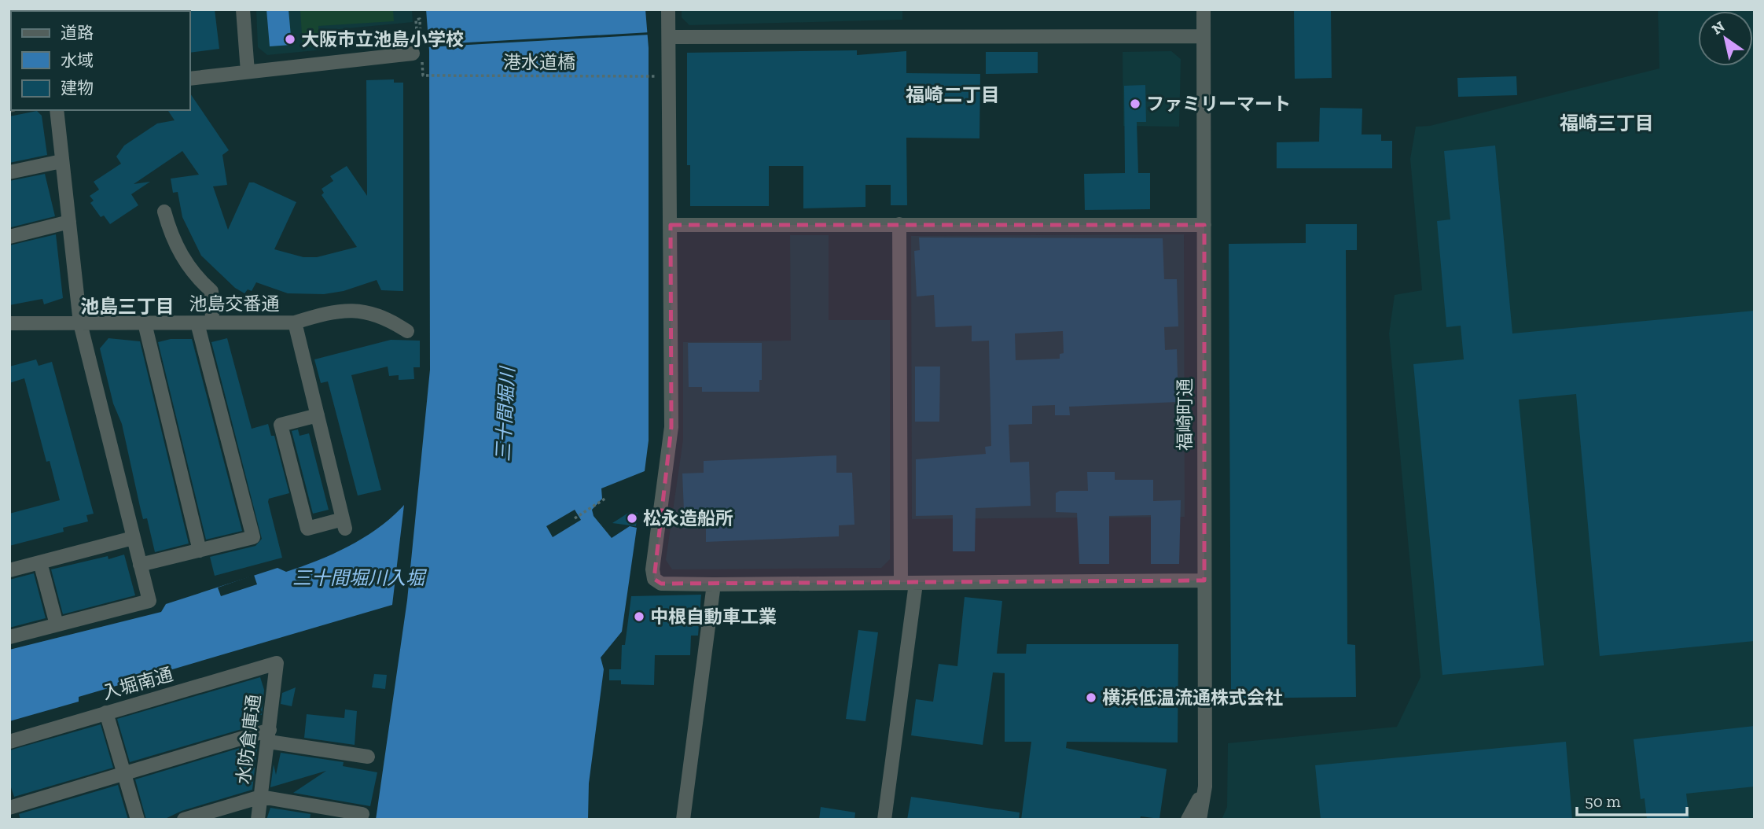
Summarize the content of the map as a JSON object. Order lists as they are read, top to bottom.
{
  "streets": {
    "street": [
      "池島交番通",
      "福崎町通",
      "入堀南通",
      "水防倉庫通"
    ],
    "path": ["港水道橋"]
  },
  "crossings": [
    ["入堀南通", "水防倉庫通"]
  ],
  "districts": ["福崎二丁目", "福崎三丁目", "池島三丁目"],
  "water": ["三十間堀川", "三十間堀川入堀"],
  "places": [
    "大阪市立池島小学校",
    "ファミリーマート",
    "松永造船所",
    "中根自動車工業",
    "横浜低温流通株式会社"
  ],
  "legend": ["道路", "水域", "建物"],
  "scale_bar": "50 m",
  "north": "top left"
}
